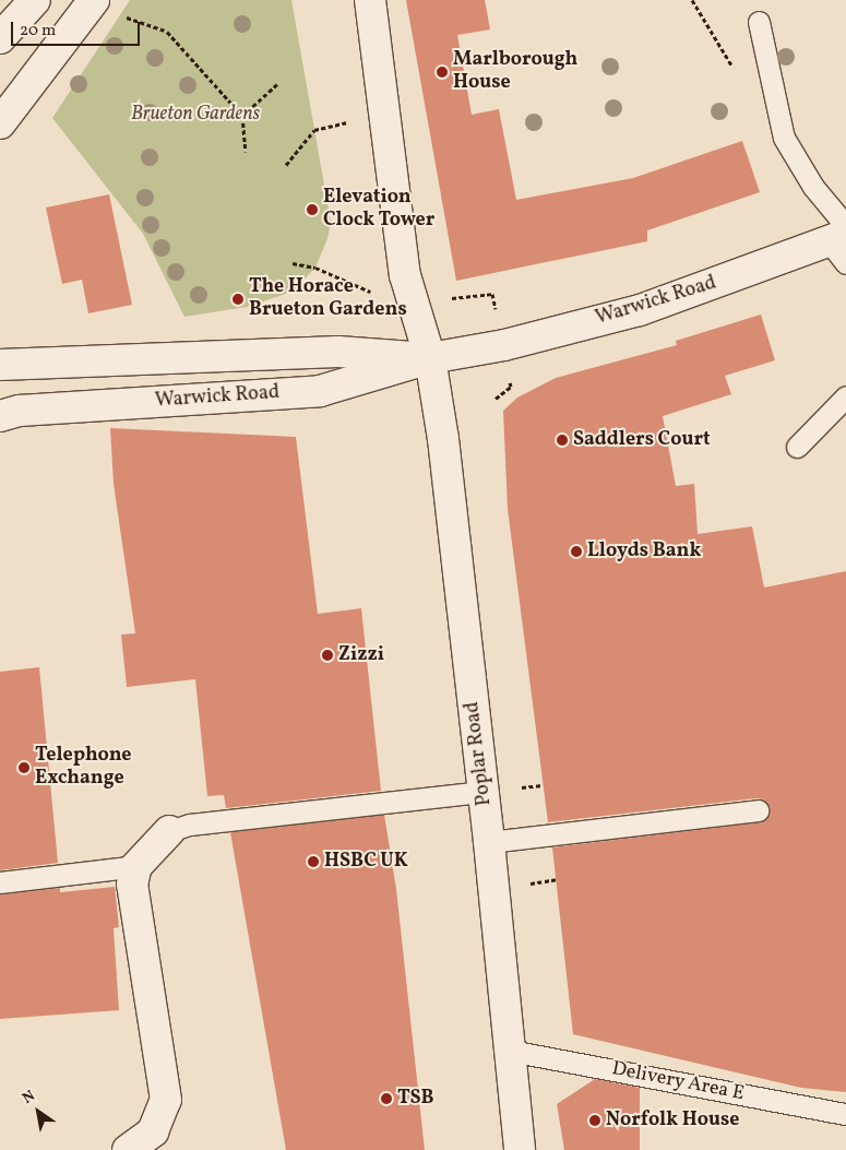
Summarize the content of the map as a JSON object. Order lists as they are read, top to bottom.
{
  "streets": {
    "street": ["Warwick Road", "Poplar Road"],
    "lane": ["Delivery Area E"]
  },
  "crossings": [
    ["Warwick Road", "Poplar Road"],
    ["Poplar Road", "Delivery Area E"]
  ],
  "parks": ["Brueton Gardens"],
  "places": [
    "Marlborough House",
    "Elevation Clock Tower",
    "The Horace Brueton Gardens",
    "Saddlers Court",
    "Lloyds Bank",
    "Zizzi",
    "Telephone Exchange",
    "HSBC UK",
    "TSB",
    "Norfolk House"
  ],
  "scale_bar": "20 m",
  "north": "top left"
}
